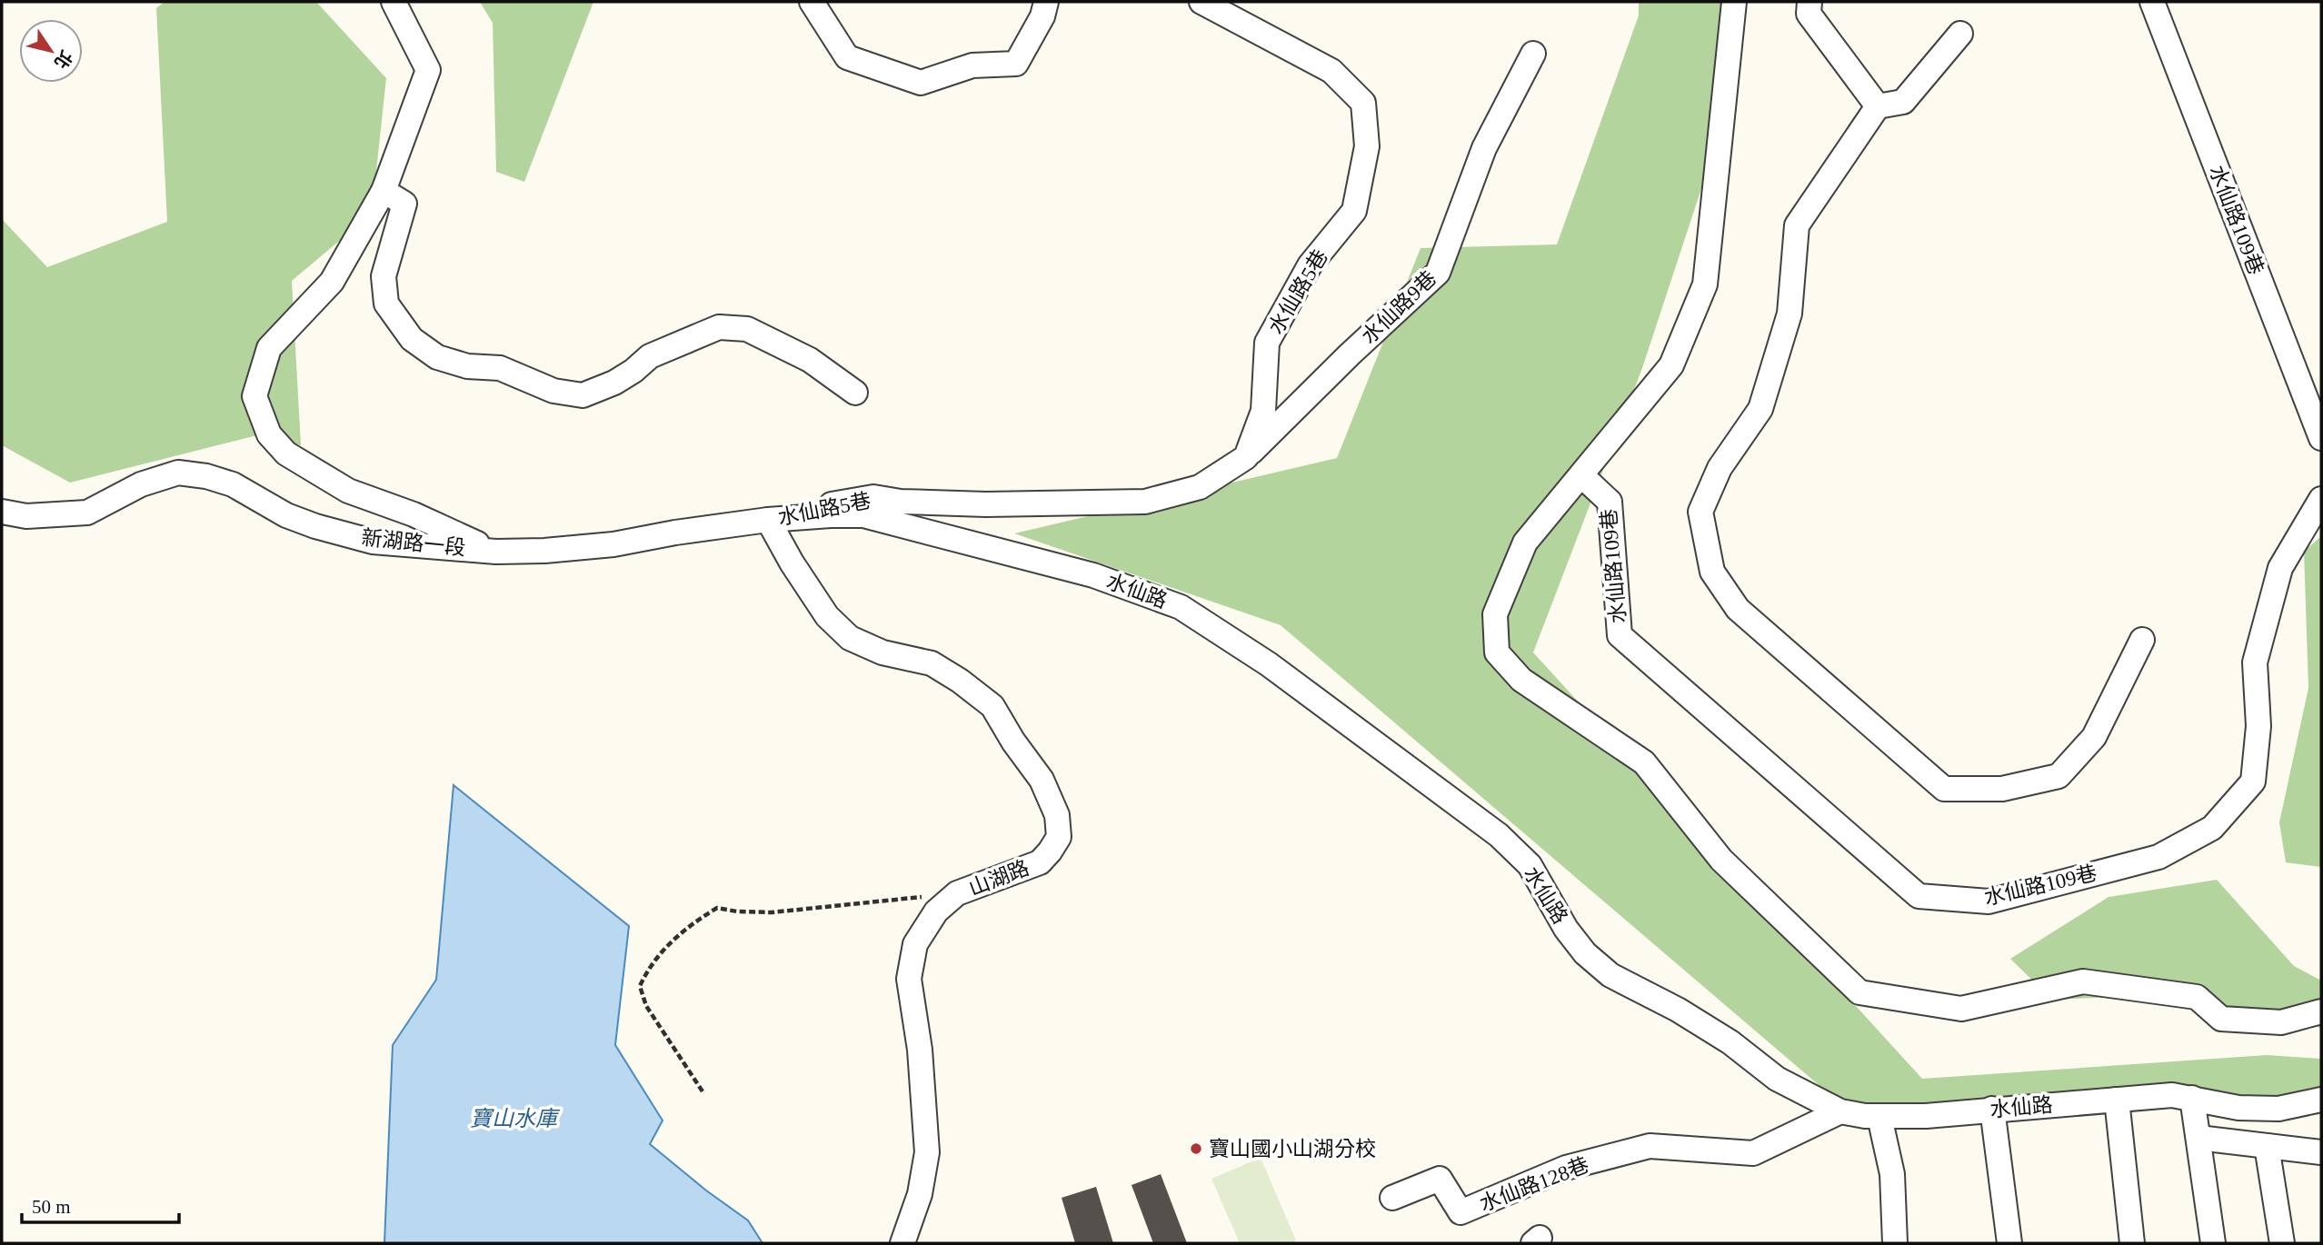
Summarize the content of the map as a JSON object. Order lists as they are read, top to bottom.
{
  "streets": {
    "street": [
      "水仙路109巷",
      "水仙路5巷",
      "水仙路9巷",
      "新湖路一段",
      "水仙路",
      "山湖路",
      "水仙路128巷"
    ]
  },
  "crossings": [
    ["水仙路5巷", "水仙路9巷"],
    ["水仙路5巷", "新湖路一段"],
    ["水仙路5巷", "水仙路"],
    ["水仙路5巷", "山湖路"],
    ["新湖路一段", "水仙路"],
    ["新湖路一段", "山湖路"],
    ["水仙路", "山湖路"],
    ["水仙路", "水仙路128巷"]
  ],
  "water": ["寶山水庫"],
  "places": ["寶山國小山湖分校"],
  "scale_bar": "50 m",
  "north": "bottom right"
}
